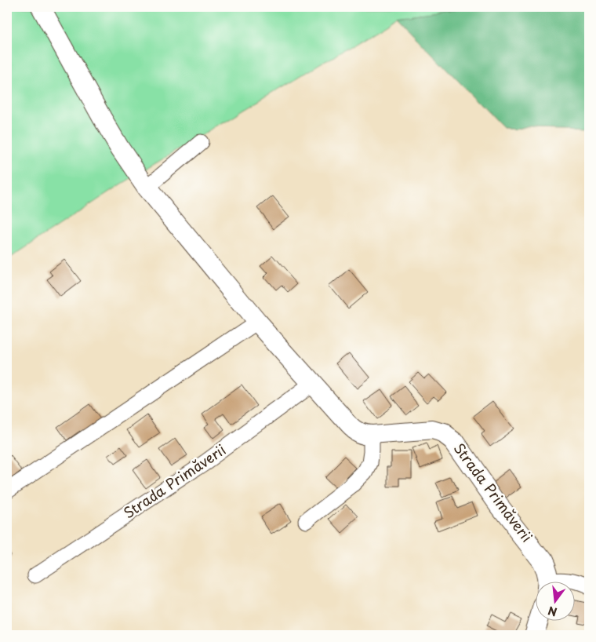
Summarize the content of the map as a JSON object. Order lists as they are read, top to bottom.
{
  "streets": {
    "street": ["Strada Primăverii"]
  },
  "north": "bottom"
}
